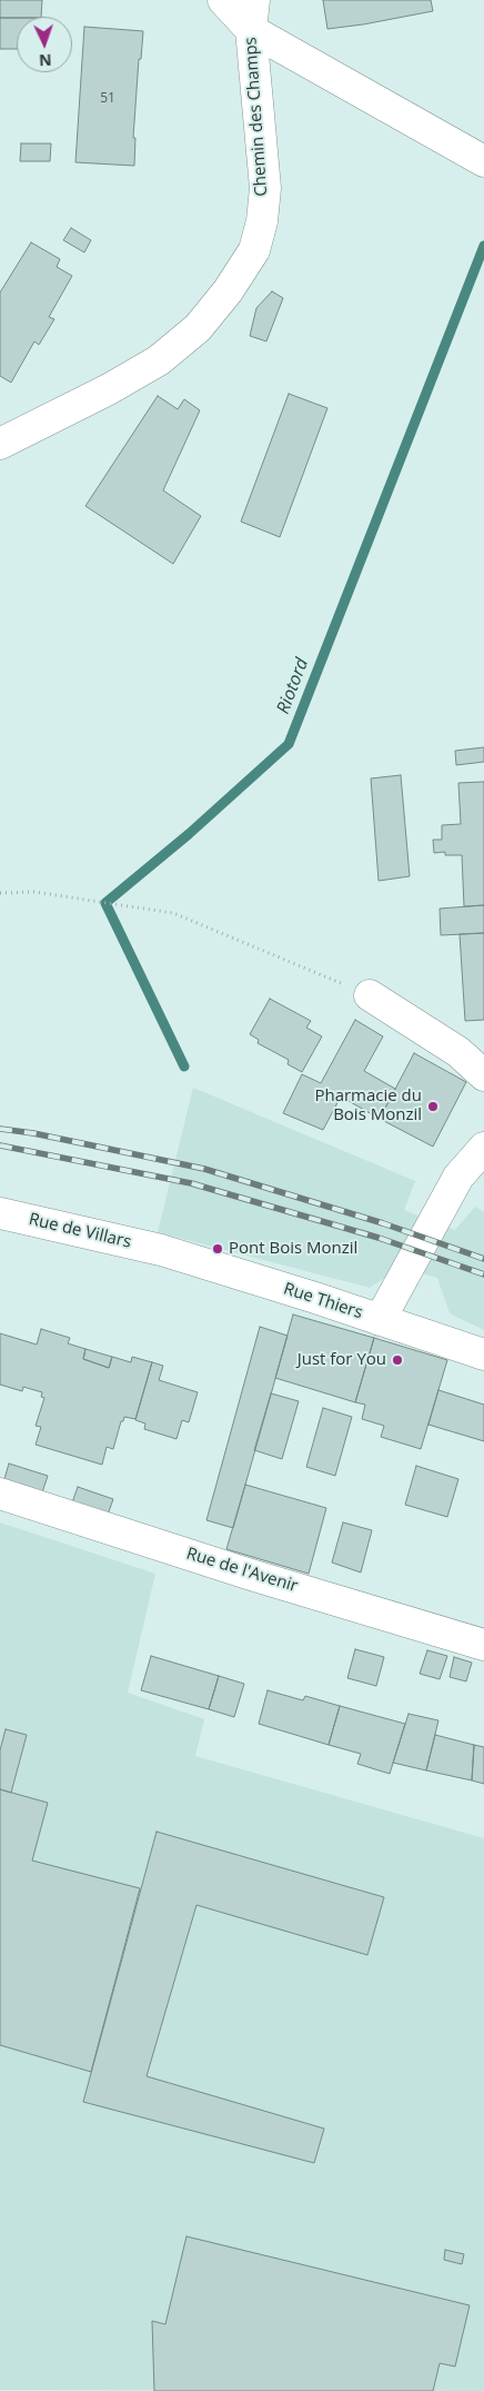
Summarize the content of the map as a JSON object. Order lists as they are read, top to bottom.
{
  "streets": {
    "street": [
      "Chemin des Champs",
      "Rue de Villars",
      "Rue Thiers",
      "Rue de l'Avenir"
    ]
  },
  "crossings": [
    ["Rue de Villars", "Rue Thiers"]
  ],
  "water": ["Riotord"],
  "places": ["Pharmacie du Bois Monzil", "Pont Bois Monzil", "Just for You"],
  "house_numbers": ["51"],
  "north": "bottom"
}
